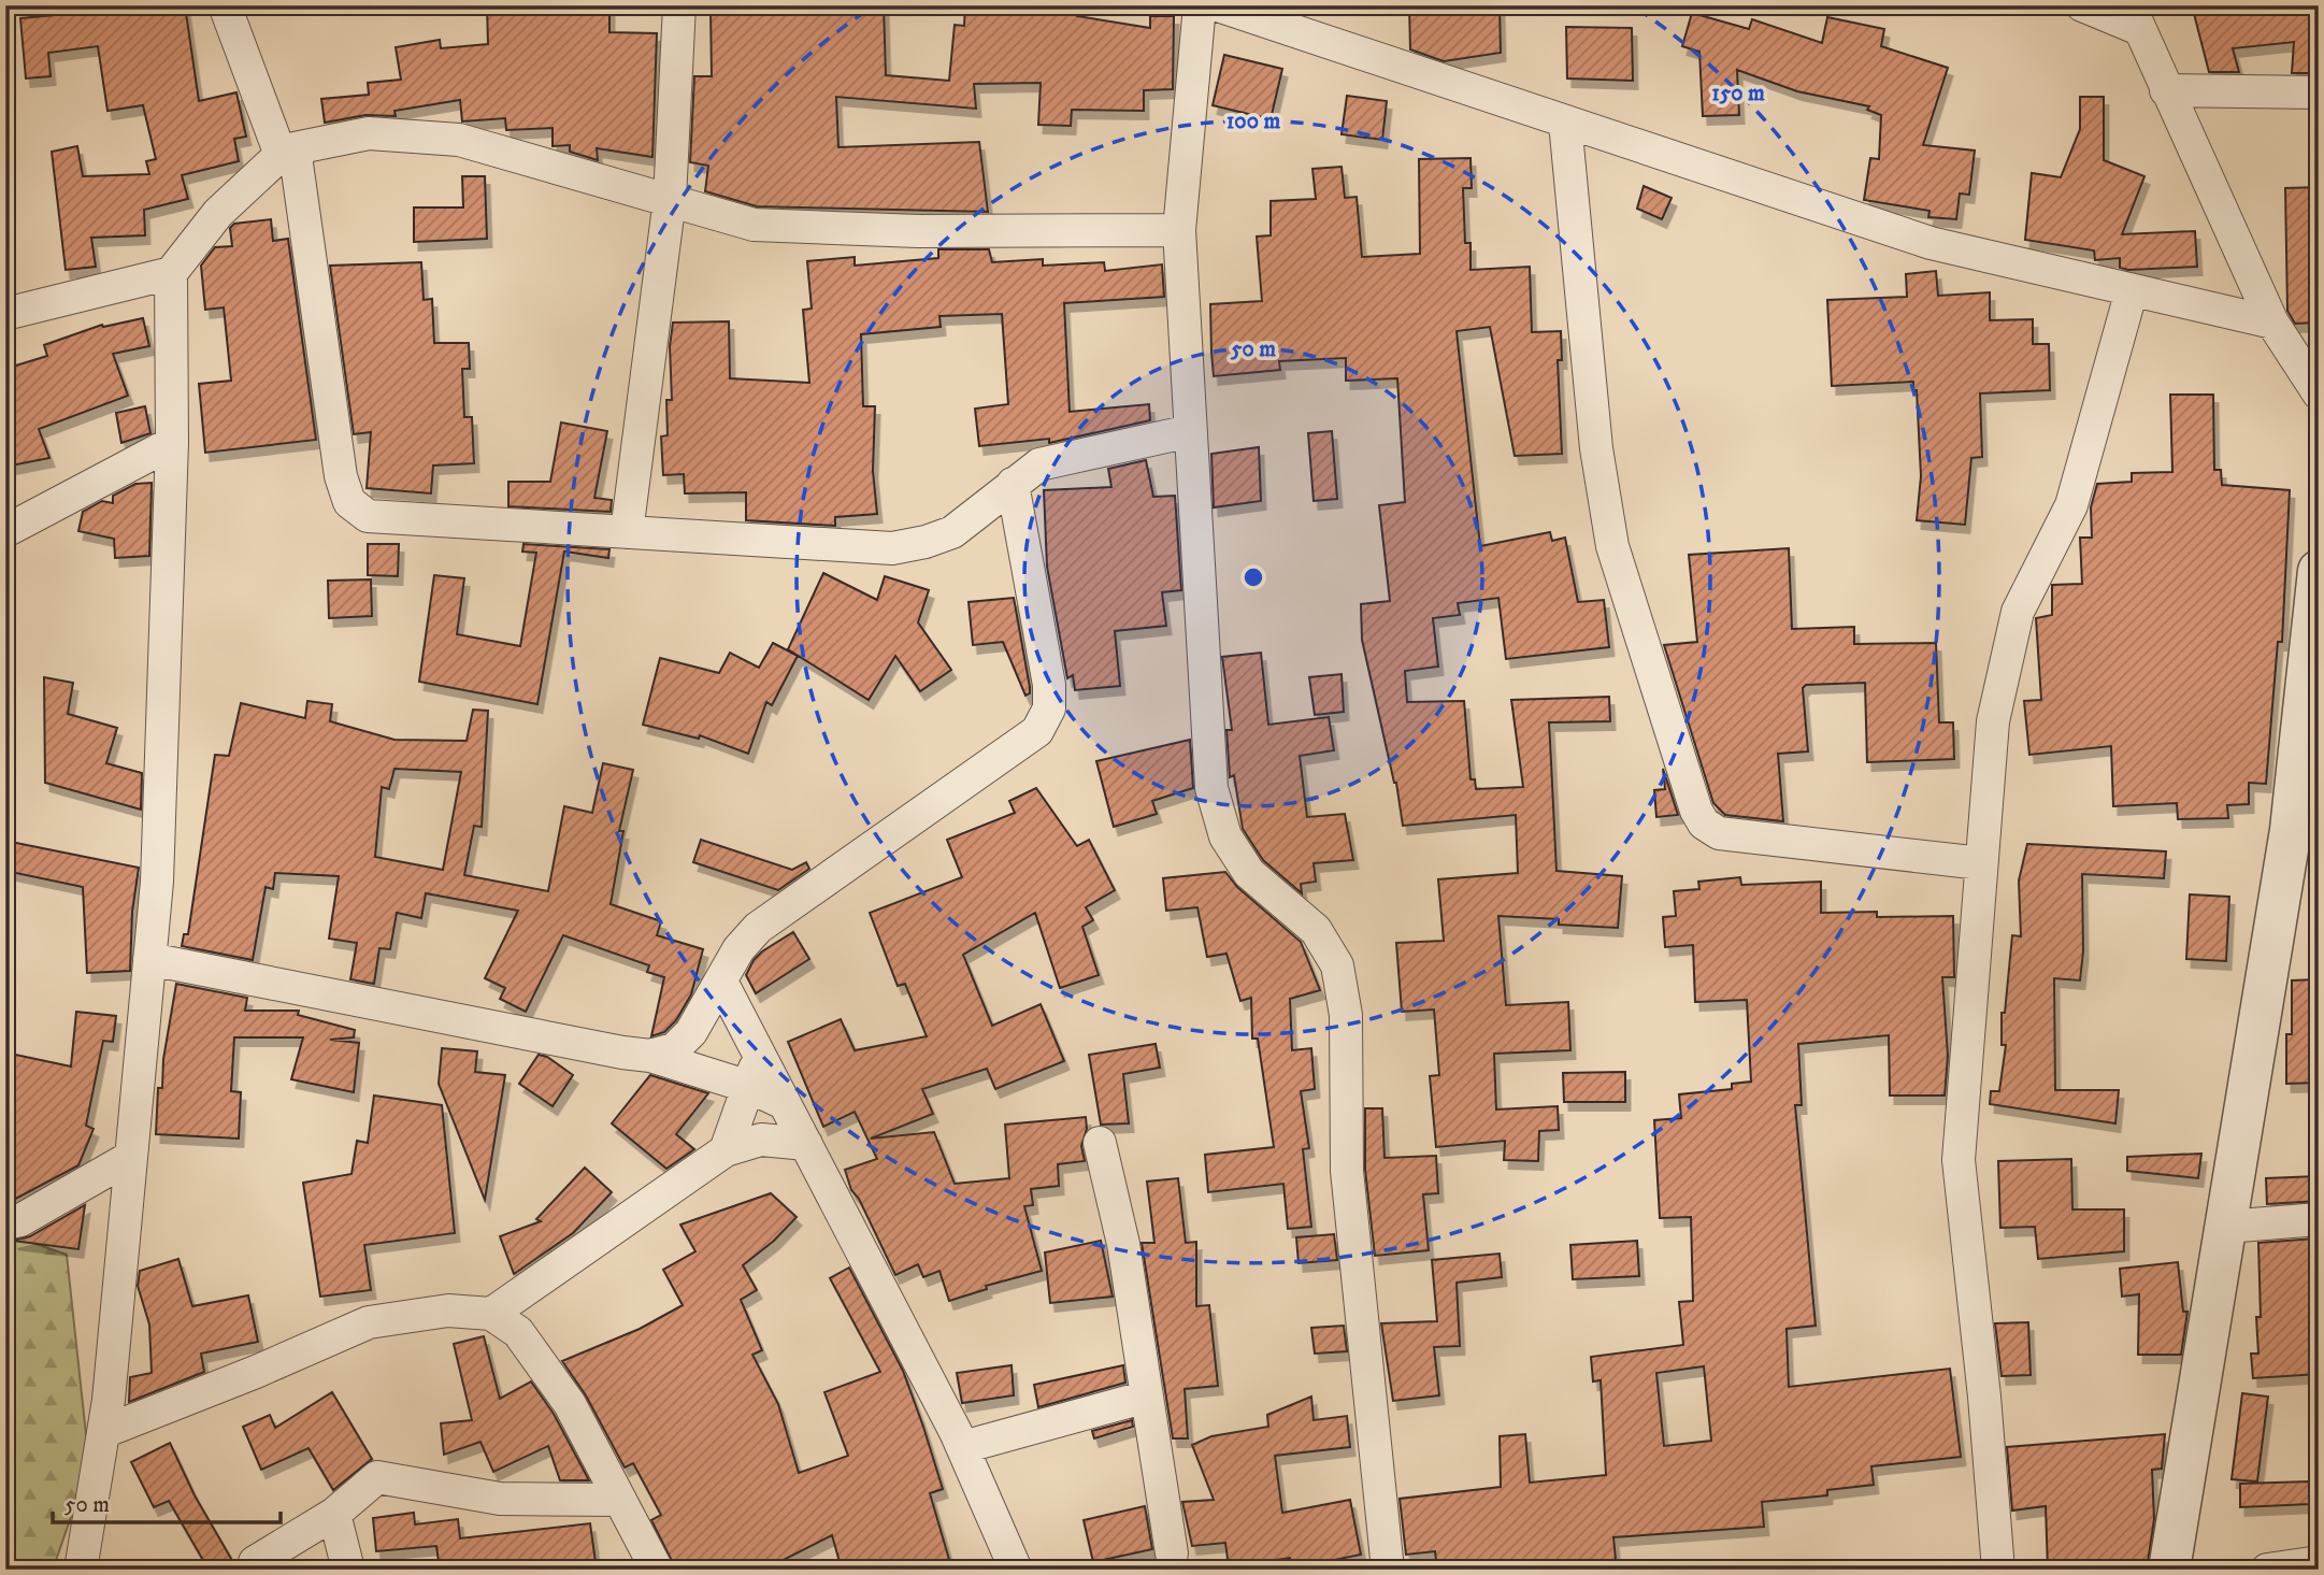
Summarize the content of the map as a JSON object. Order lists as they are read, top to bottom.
{
  "scale_bar": "50 m",
  "rings": ["150 m", "100 m", "50 m"]
}
